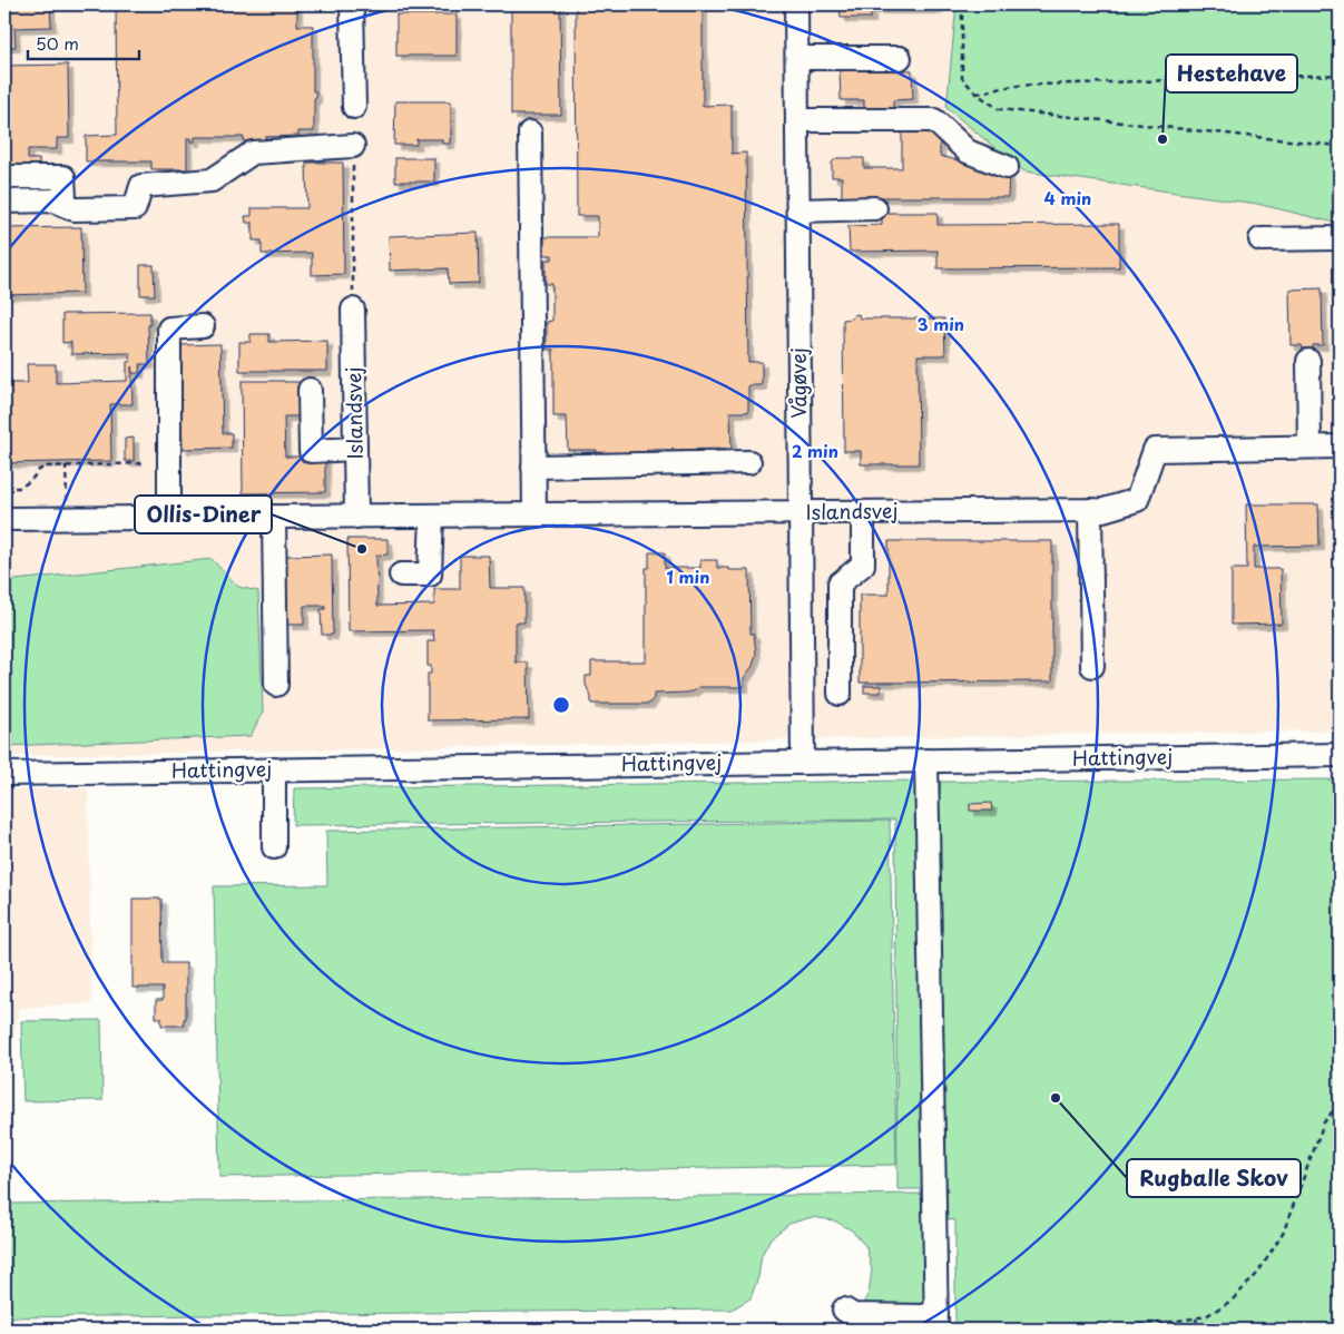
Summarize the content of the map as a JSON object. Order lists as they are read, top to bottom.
{
  "streets": {
    "street": ["Vågøvej", "Islandsvej", "Hattingvej"]
  },
  "crossings": [
    ["Vågøvej", "Islandsvej"],
    ["Vågøvej", "Hattingvej"]
  ],
  "places": ["Hestehave", "Ollis-Diner", "Rugballe Skov"],
  "scale_bar": "50 m",
  "rings": [
    "4 min",
    "3 min",
    "2 min",
    "1 min"
  ]
}
